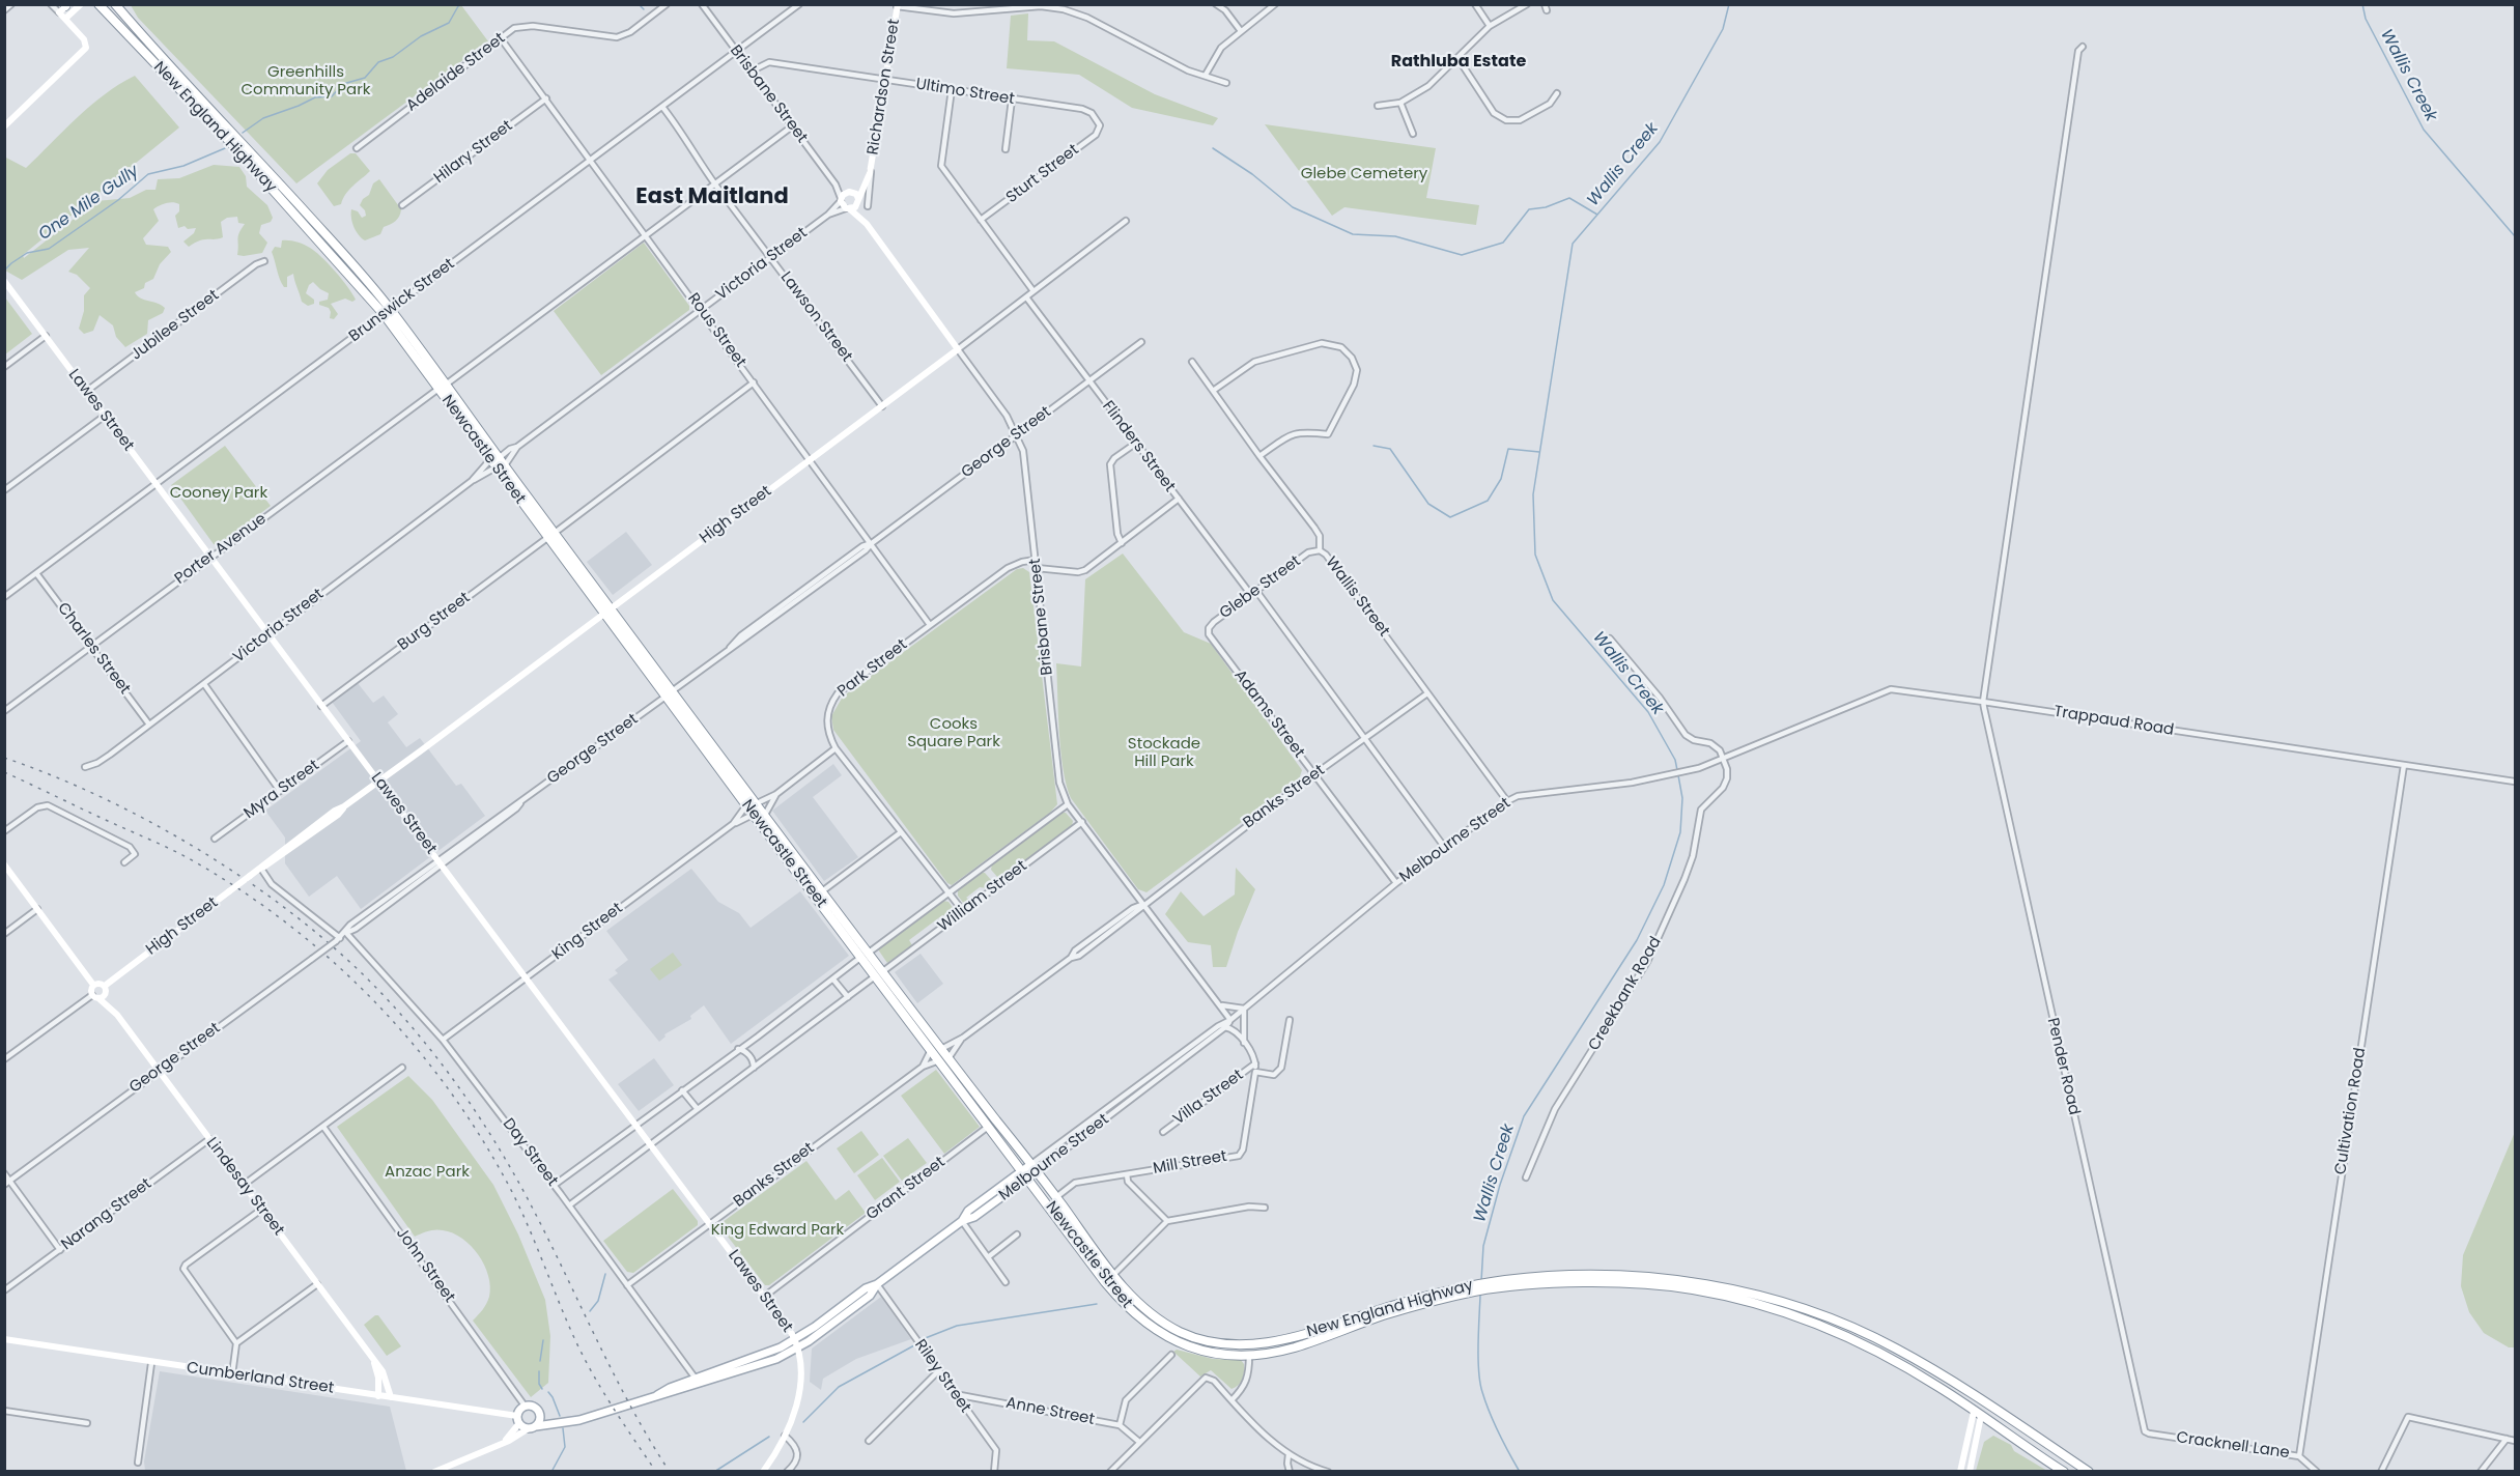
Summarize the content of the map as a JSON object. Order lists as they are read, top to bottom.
{
  "streets": {
    "highway": ["New England Highway", "Newcastle Street"],
    "main road": [
      "Richardson Street",
      "Brisbane Street",
      "Lawes Street",
      "High Street",
      "Melbourne Street",
      "Lindesay Street",
      "Cumberland Street"
    ],
    "street": [
      "Adelaide Street",
      "Ultimo Street",
      "Hilary Street",
      "Sturt Street",
      "Victoria Street",
      "Brunswick Street",
      "Lawson Street",
      "Jubilee Street",
      "Rous Street",
      "George Street",
      "Flinders Street",
      "Porter Avenue",
      "Glebe Street",
      "Wallis Street",
      "Burg Street",
      "Charles Street",
      "Park Street",
      "Adams Street",
      "Trappaud Road",
      "Myra Street",
      "Banks Street",
      "William Street",
      "King Street",
      "Creekbank Road",
      "Pender Road",
      "Villa Street",
      "Cultivation Road",
      "Day Street",
      "Mill Street",
      "Grant Street",
      "Narang Street",
      "John Street",
      "Riley Street",
      "Anne Street",
      "Cracknell Lane"
    ]
  },
  "crossings": [
    ["Adelaide Street", "Rous Street"],
    ["Richardson Street", "Ultimo Street"],
    ["Richardson Street", "Brisbane Street"],
    ["Ultimo Street", "Brisbane Street"],
    ["Ultimo Street", "Sturt Street"],
    ["Brisbane Street", "Victoria Street"],
    ["Brisbane Street", "Brunswick Street"],
    ["Brisbane Street", "George Street"],
    ["Brisbane Street", "High Street"],
    ["Brisbane Street", "Porter Avenue"],
    ["Brisbane Street", "Park Street"],
    ["Brisbane Street", "Banks Street"],
    ["Brisbane Street", "Melbourne Street"],
    ["Brisbane Street", "William Street"],
    ["New England Highway", "Newcastle Street"],
    ["Hilary Street", "Rous Street"],
    ["Victoria Street", "Lawson Street"],
    ["Victoria Street", "Rous Street"],
    ["Victoria Street", "Lawes Street"],
    ["Victoria Street", "Newcastle Street"],
    ["Victoria Street", "Charles Street"],
    ["Brunswick Street", "Lawson Street"],
    ["Brunswick Street", "Rous Street"],
    ["Brunswick Street", "Lawes Street"],
    ["Brunswick Street", "Newcastle Street"],
    ["Brunswick Street", "Charles Street"],
    ["Lawson Street", "High Street"],
    ["Lawson Street", "Porter Avenue"],
    ["Jubilee Street", "Lawes Street"],
    ["Rous Street", "George Street"],
    ["Rous Street", "High Street"],
    ["Rous Street", "Porter Avenue"],
    ["Rous Street", "Burg Street"],
    ["Rous Street", "Park Street"],
    ["Lawes Street", "George Street"],
    ["Lawes Street", "High Street"],
    ["Lawes Street", "Porter Avenue"],
    ["Lawes Street", "Burg Street"],
    ["Lawes Street", "Myra Street"],
    ["Lawes Street", "Banks Street"],
    ["Lawes Street", "Melbourne Street"],
    ["Lawes Street", "William Street"],
    ["Lawes Street", "King Street"],
    ["Lawes Street", "Grant Street"],
    ["George Street", "Flinders Street"],
    ["George Street", "Newcastle Street"],
    ["George Street", "Day Street"],
    ["George Street", "Lindesay Street"],
    ["Flinders Street", "High Street"],
    ["Flinders Street", "Glebe Street"],
    ["Newcastle Street", "High Street"],
    ["Newcastle Street", "Porter Avenue"],
    ["Newcastle Street", "Burg Street"],
    ["Newcastle Street", "Banks Street"],
    ["Newcastle Street", "Melbourne Street"],
    ["Newcastle Street", "William Street"],
    ["Newcastle Street", "King Street"],
    ["Newcastle Street", "Mill Street"],
    ["Newcastle Street", "Grant Street"],
    ["High Street", "Lindesay Street"],
    ["Porter Avenue", "Charles Street"],
    ["Glebe Street", "Wallis Street"],
    ["Glebe Street", "Adams Street"],
    ["Wallis Street", "Banks Street"],
    ["Wallis Street", "Melbourne Street"],
    ["Park Street", "William Street"],
    ["Adams Street", "Banks Street"],
    ["Adams Street", "Melbourne Street"],
    ["Trappaud Road", "Melbourne Street"],
    ["Trappaud Road", "Creekbank Road"],
    ["Trappaud Road", "Pender Road"],
    ["Trappaud Road", "Cultivation Road"],
    ["Banks Street", "Day Street"],
    ["Melbourne Street", "Creekbank Road"],
    ["Melbourne Street", "Day Street"],
    ["Melbourne Street", "John Street"],
    ["Melbourne Street", "Riley Street"],
    ["Melbourne Street", "Cumberland Street"],
    ["William Street", "Day Street"],
    ["King Street", "Day Street"],
    ["Pender Road", "Cracknell Lane"],
    ["Cultivation Road", "Cracknell Lane"],
    ["Lindesay Street", "Narang Street"],
    ["Lindesay Street", "Cumberland Street"],
    ["John Street", "Cumberland Street"],
    ["Riley Street", "Anne Street"]
  ],
  "districts": ["Rathluba Estate", "East Maitland"],
  "water": ["Wallis Creek", "One Mile Gully"],
  "parks": [
    "Greenhills Community Park",
    "Glebe Cemetery",
    "Cooney Park",
    "Cooks Square Park",
    "Stockade Hill Park",
    "Anzac Park",
    "King Edward Park"
  ]
}
